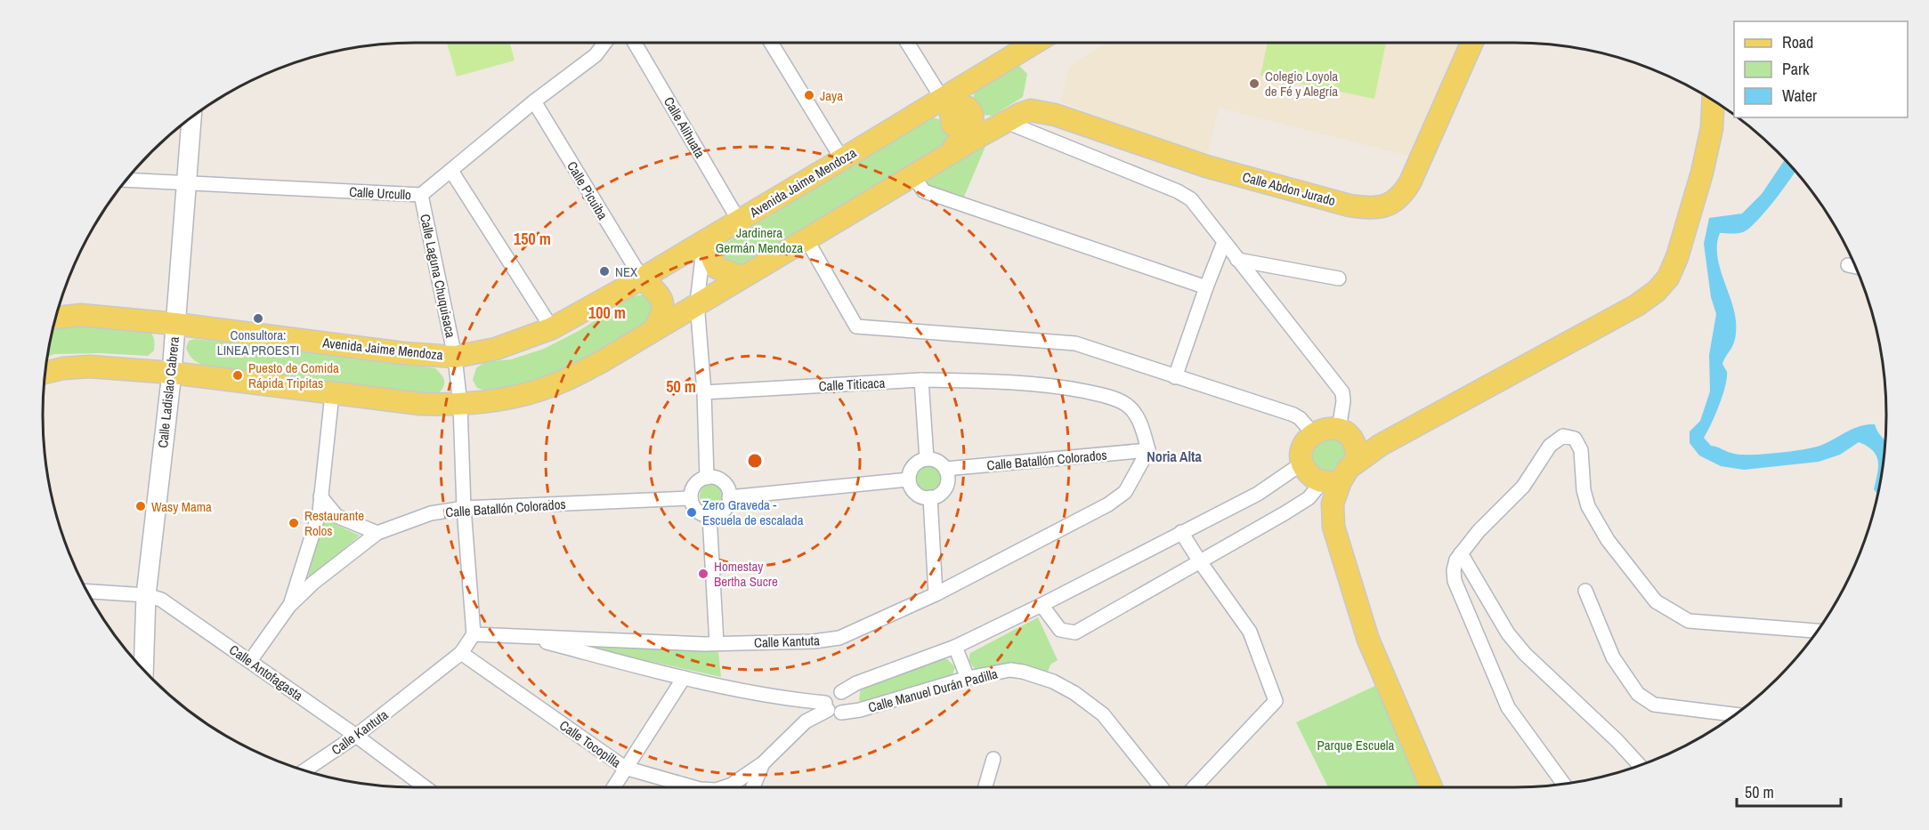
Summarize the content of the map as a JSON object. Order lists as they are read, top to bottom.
{
  "streets": {
    "main road": ["Avenida Jaime Mendoza", "Calle Abdon Jurado", "Calle Ladislao Cabrera"],
    "street": [
      "Calle Alihuata",
      "Calle Picuiba",
      "Calle Urcullo",
      "Calle Laguna Chuquisaca",
      "Calle Titicaca",
      "Calle Batallón Colorados",
      "Calle Kantuta",
      "Calle Antofagasta",
      "Calle Manuel Durán Padilla",
      "Calle Tocopilla"
    ]
  },
  "crossings": [
    ["Calle Alihuata", "Avenida Jaime Mendoza"],
    ["Avenida Jaime Mendoza", "Calle Abdon Jurado"],
    ["Avenida Jaime Mendoza", "Calle Picuiba"],
    ["Avenida Jaime Mendoza", "Calle Laguna Chuquisaca"],
    ["Avenida Jaime Mendoza", "Calle Ladislao Cabrera"],
    ["Calle Picuiba", "Calle Urcullo"],
    ["Calle Urcullo", "Calle Laguna Chuquisaca"],
    ["Calle Urcullo", "Calle Ladislao Cabrera"],
    ["Calle Titicaca", "Calle Batallón Colorados"],
    ["Calle Titicaca", "Calle Kantuta"],
    ["Calle Ladislao Cabrera", "Calle Antofagasta"],
    ["Calle Batallón Colorados", "Calle Kantuta"],
    ["Calle Batallón Colorados", "Calle Antofagasta"],
    ["Calle Kantuta", "Calle Antofagasta"],
    ["Calle Kantuta", "Calle Tocopilla"],
    ["Calle Manuel Durán Padilla", "Calle Tocopilla"]
  ],
  "districts": ["Noria Alta"],
  "parks": ["Jardinera Germán Mendoza", "Parque Escuela"],
  "places": [
    "Colegio Loyola de Fé y Alegría",
    "Jaya",
    "NEX",
    "Consultora: LINEA PROESTI",
    "Puesto de Comida Rápida Tripitas",
    "Wasy Mama",
    "Zero Graveda - Escuela de escalada",
    "Restaurante Rolos",
    "Homestay Bertha Sucre"
  ],
  "legend": ["Road", "Park", "Water"],
  "scale_bar": "50 m",
  "rings": ["150 m", "100 m", "50 m"]
}
